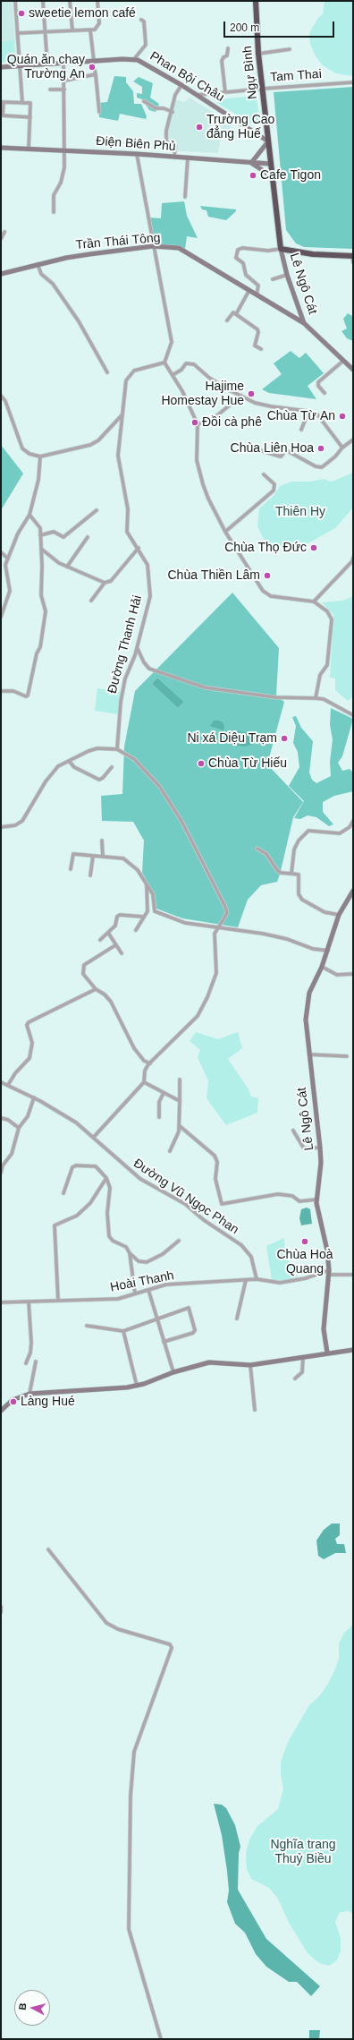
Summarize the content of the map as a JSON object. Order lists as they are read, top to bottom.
{
  "streets": {
    "highway": ["Ngự Bình", "Lê Ngô Cát"],
    "street": [
      "Tam Thai",
      "Phan Bội Châu",
      "Điện Biên Phủ",
      "Trần Thái Tông",
      "Đường Thanh Hải",
      "Đường Vũ Ngọc Phan",
      "Hoài Thanh"
    ]
  },
  "crossings": [
    ["Ngự Bình", "Tam Thai"],
    ["Ngự Bình", "Phan Bội Châu"],
    ["Ngự Bình", "Điện Biên Phủ"],
    ["Ngự Bình", "Lê Ngô Cát"],
    ["Tam Thai", "Phan Bội Châu"],
    ["Điện Biên Phủ", "Lê Ngô Cát"],
    ["Trần Thái Tông", "Lê Ngô Cát"],
    ["Lê Ngô Cát", "Hoài Thanh"],
    ["Đường Vũ Ngọc Phan", "Hoài Thanh"]
  ],
  "parks": ["Thiên Hy", "Nghĩa trang Thuỷ Biều"],
  "places": [
    "sweetie lemon café",
    "Quán ăn chay Trường An",
    "Trường Cao đẳng Huế",
    "Cafe Tigon",
    "Hajime Homestay Hue",
    "Chùa Từ An",
    "Đồi cà phê",
    "Chùa Liên Hoa",
    "Chùa Thọ Đức",
    "Chùa Thiền Lâm",
    "Ni xá Diệu Trạm",
    "Chùa Từ Hiếu",
    "Chùa Hoà Quang",
    "Làng Hué"
  ],
  "scale_bar": "200 m",
  "north": "left"
}
